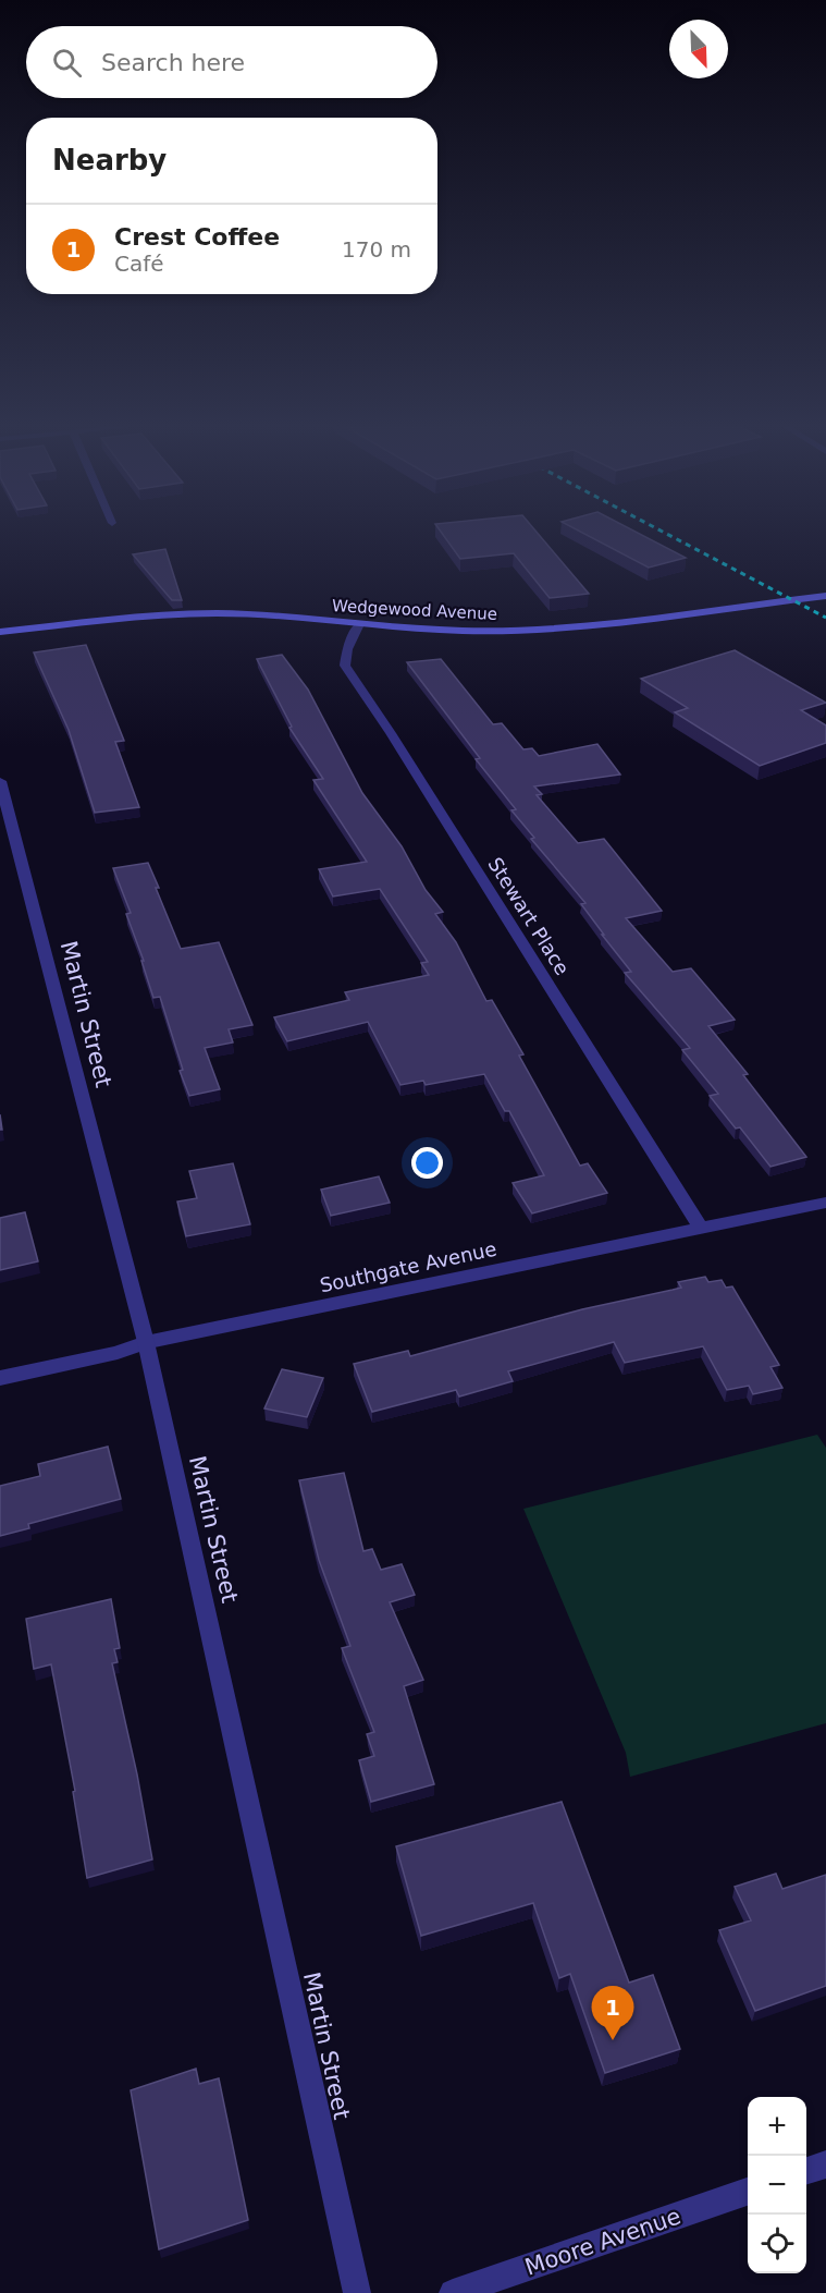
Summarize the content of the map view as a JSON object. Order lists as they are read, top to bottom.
{
  "streets": {
    "main road": ["Wedgewood Avenue"],
    "street": [
      "Stewart Place",
      "Martin Street",
      "Southgate Avenue",
      "Moore Avenue"
    ]
  },
  "crossings": [
    ["Wedgewood Avenue", "Stewart Place"],
    ["Stewart Place", "Southgate Avenue"],
    ["Martin Street", "Southgate Avenue"]
  ],
  "north": "bottom right",
  "page": {
    "search": "Search here",
    "heading": "Nearby",
    "list": [
      {
        "mark": "1",
        "name": "Crest Coffee",
        "note": "Café",
        "value": "170 m"
      }
    ],
    "pins": "1",
    "map_buttons": ["+", "−"]
  }
}
